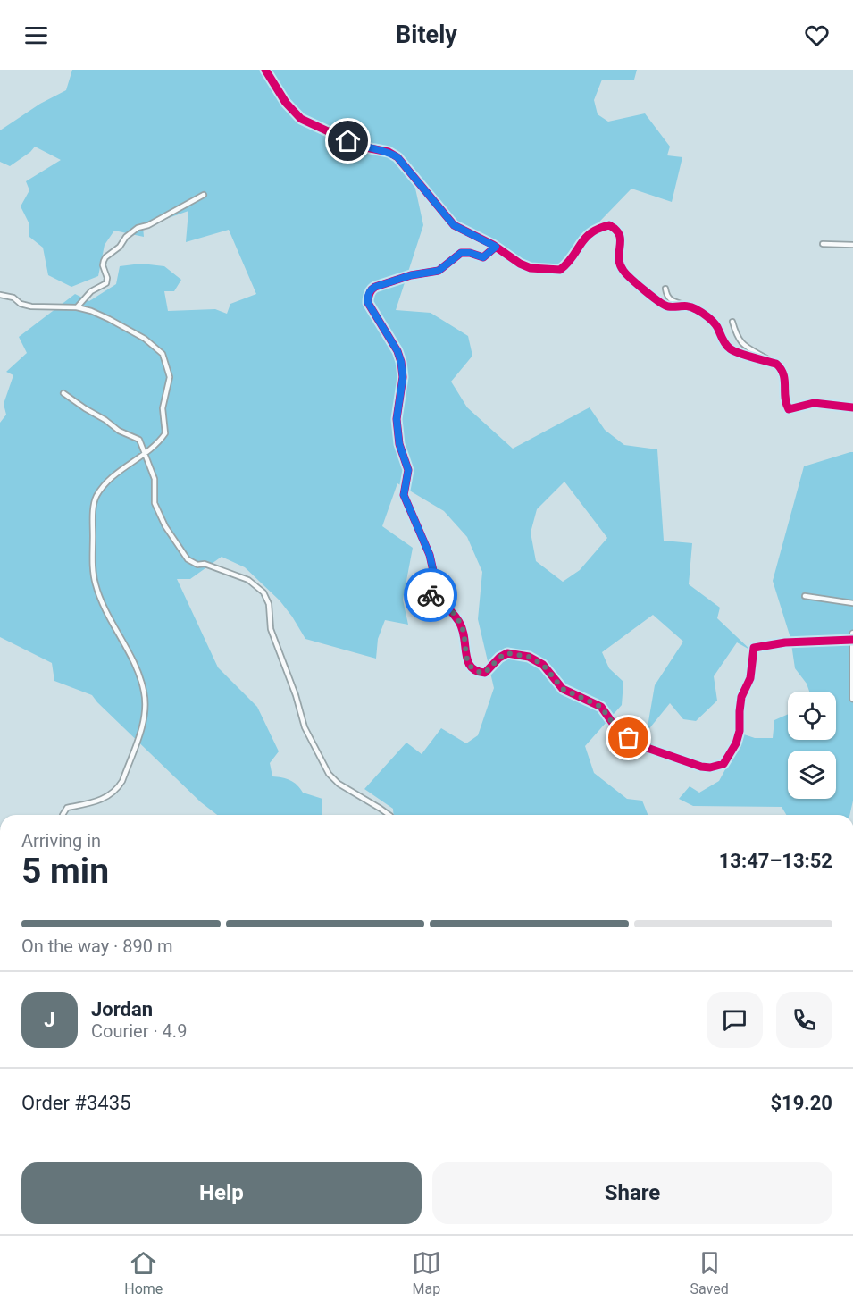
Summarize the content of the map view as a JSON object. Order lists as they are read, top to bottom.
{
  "page": {
    "header": "Bitely",
    "heading": ["5 min", "Arriving in", "13:47–13:52"],
    "panel": [
      "Jordan",
      "Courier · 4.9",
      "Order #3435",
      "$19.20"
    ],
    "bar": "On the way · 890 m",
    "round": "J",
    "buttons": ["Help", "Share"],
    "tabs": ["Home", "Map", "Saved"]
  }
}
